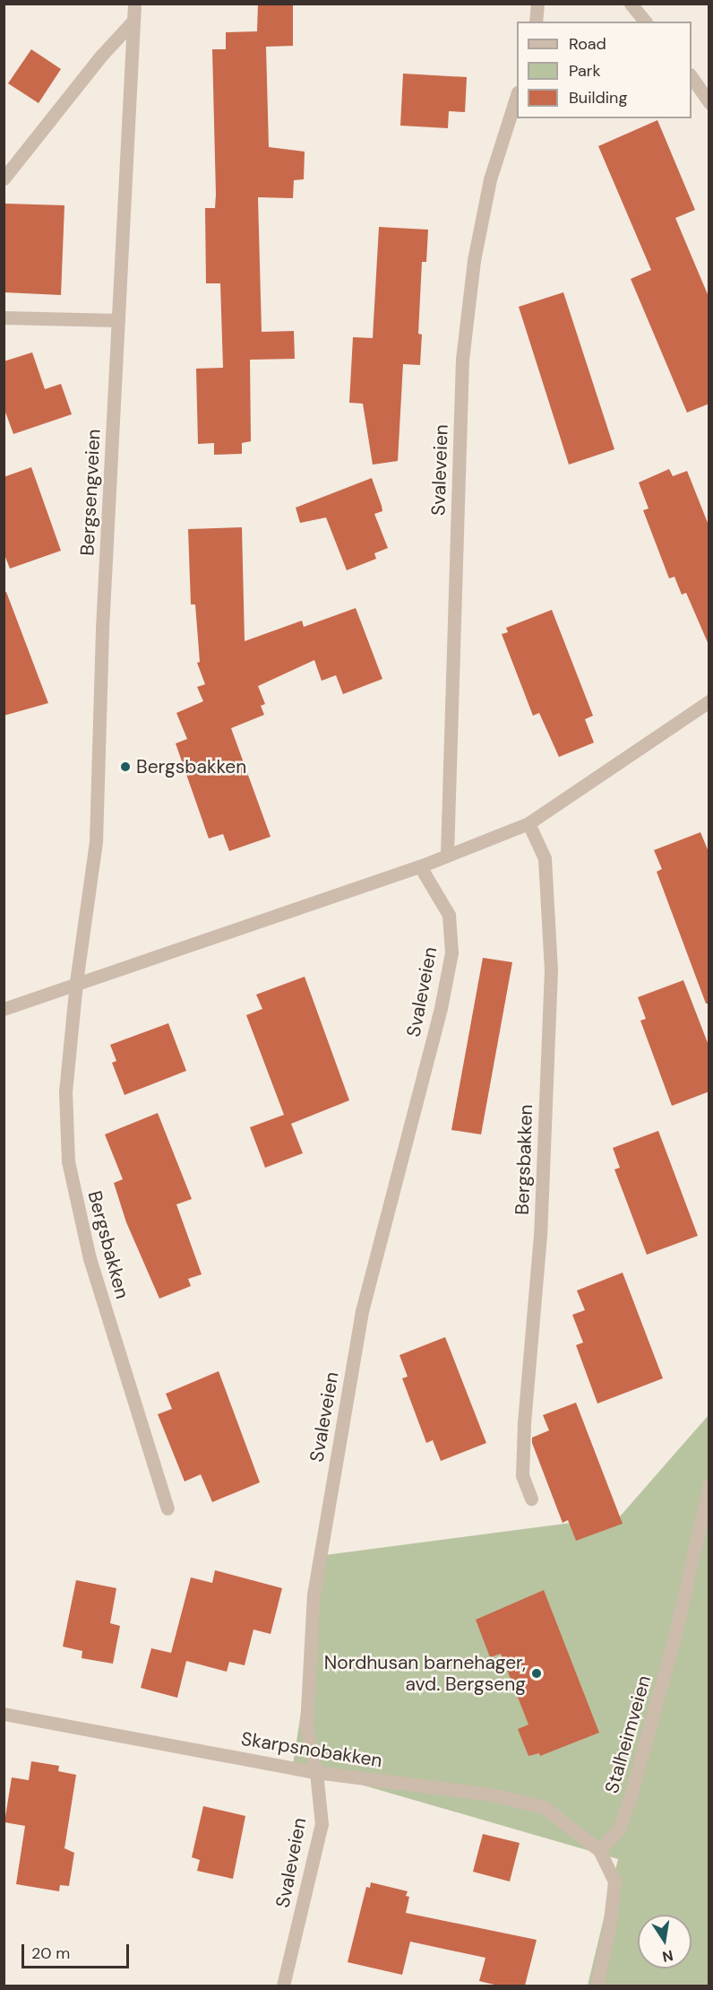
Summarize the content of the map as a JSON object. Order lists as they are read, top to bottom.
{
  "streets": {
    "street": [
      "Svaleveien",
      "Bergsengveien",
      "Bergsbakken",
      "Stalheimveien",
      "Skarpsnobakken"
    ]
  },
  "crossings": [
    ["Svaleveien", "Skarpsnobakken"],
    ["Bergsengveien", "Bergsbakken"],
    ["Stalheimveien", "Skarpsnobakken"]
  ],
  "places": ["Bergsbakken", "Nordhusan barnehager, avd. Bergseng"],
  "legend": ["Road", "Park", "Building"],
  "scale_bar": "20 m",
  "north": "bottom"
}
